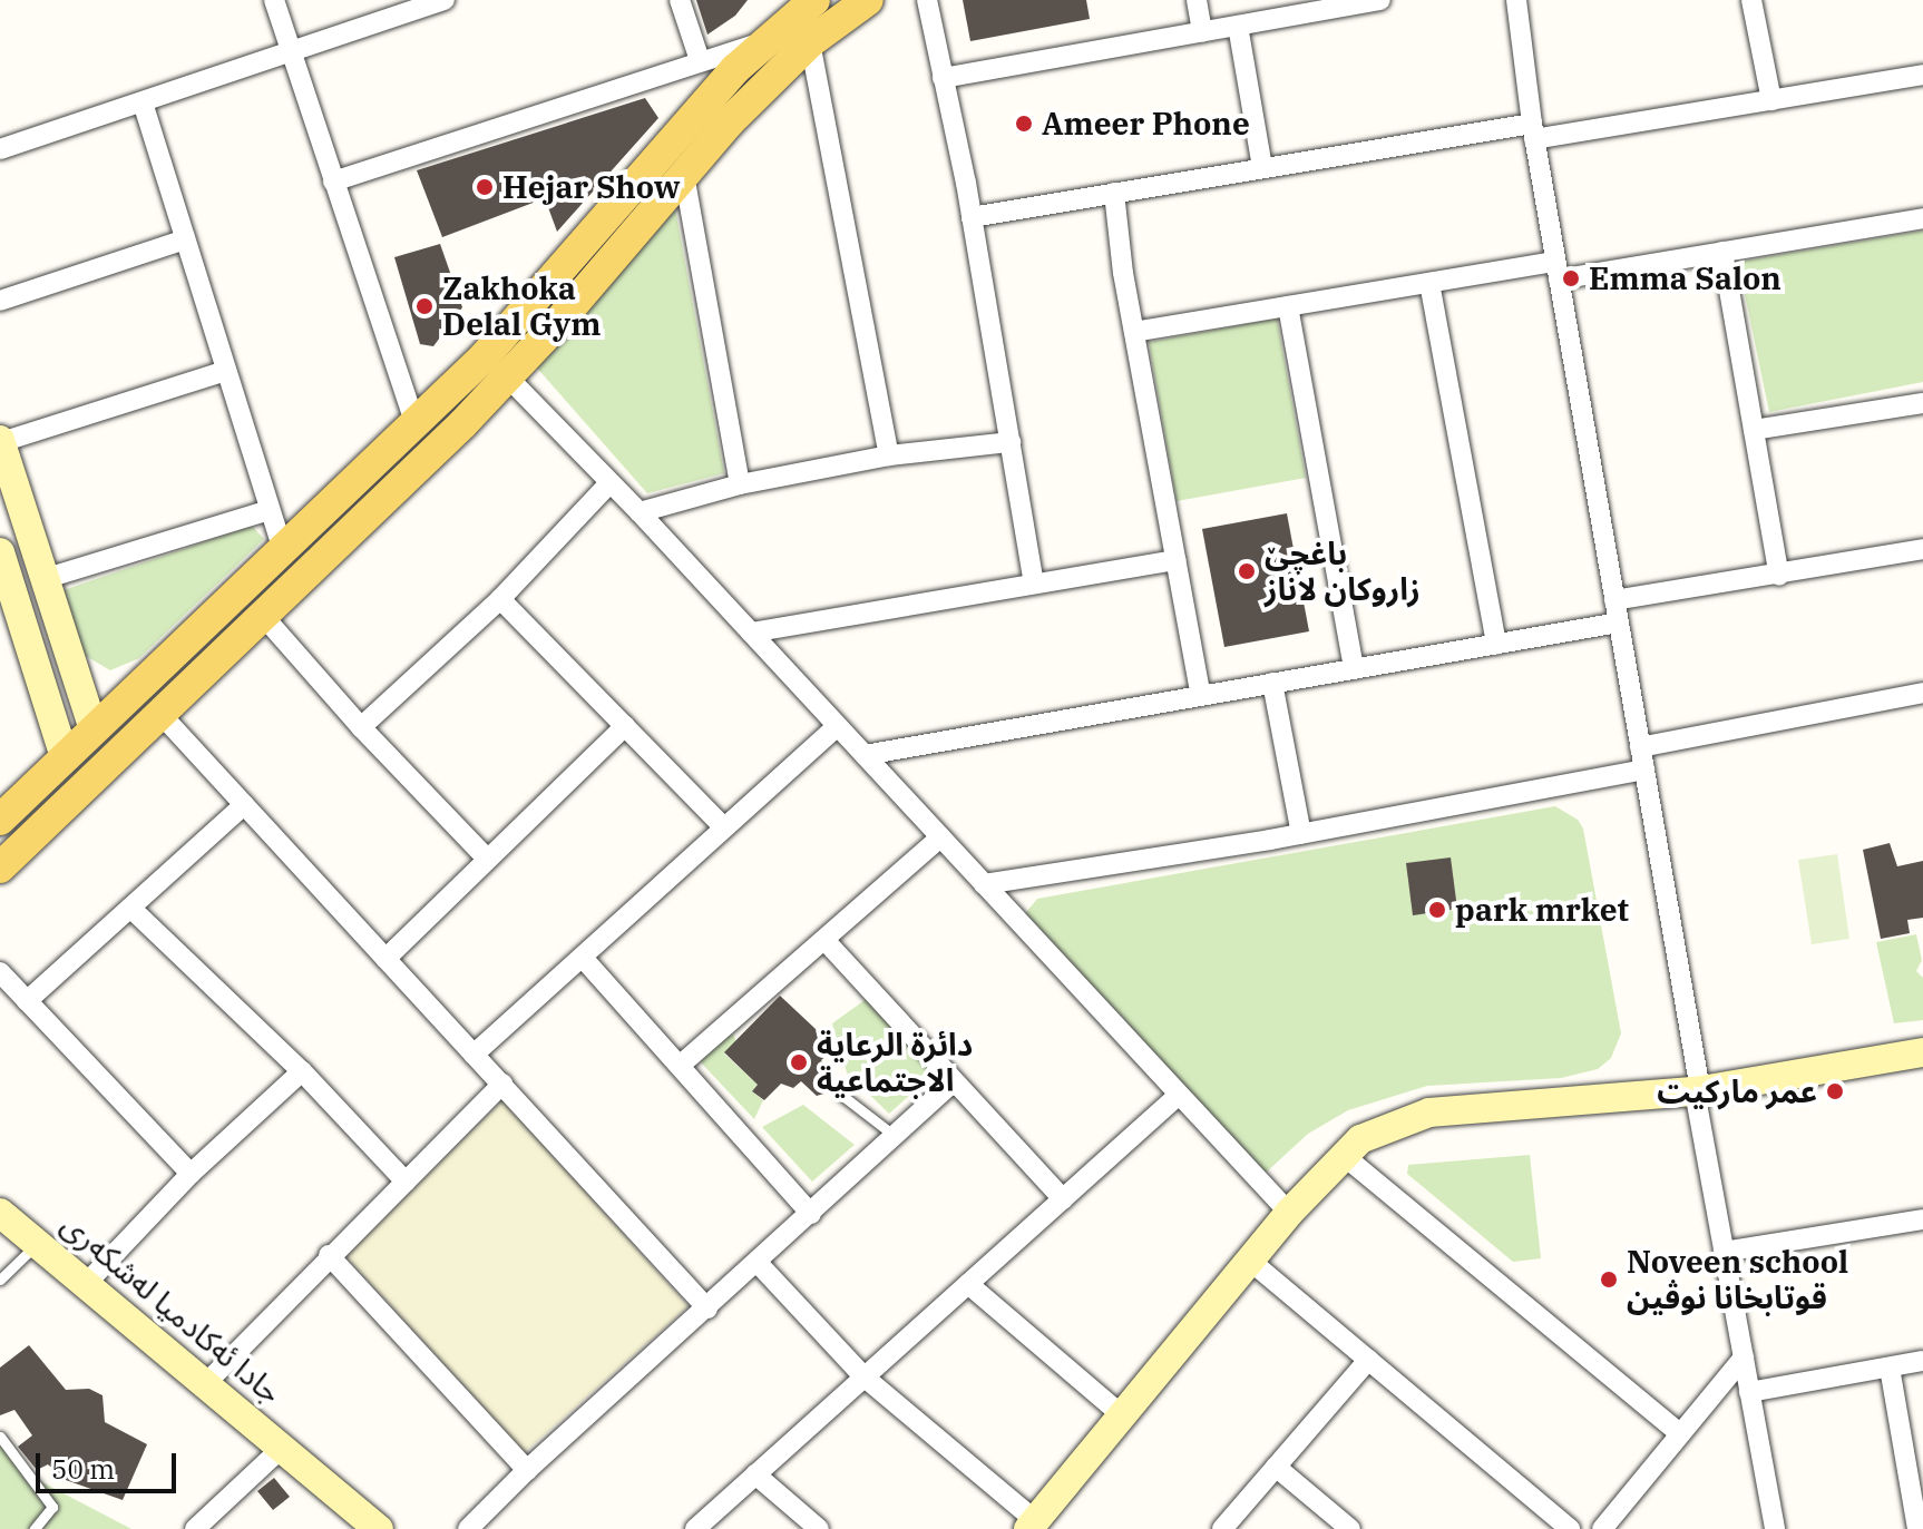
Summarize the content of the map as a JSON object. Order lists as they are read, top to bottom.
{
  "streets": {
    "street": ["جادا ئه‌كادميا له‌شكه‌رى"]
  },
  "places": [
    "Ameer Phone",
    "Hejar Show",
    "Emma Salon",
    "Zakhoka Delal Gym",
    "باغچێ زاروكان لاناز",
    "park mrket",
    "دائرة الرعاية الاجتماعية",
    "عمر ماركيت",
    "Noveen school قوتابخانا نوڤين"
  ],
  "scale_bar": "50 m"
}
